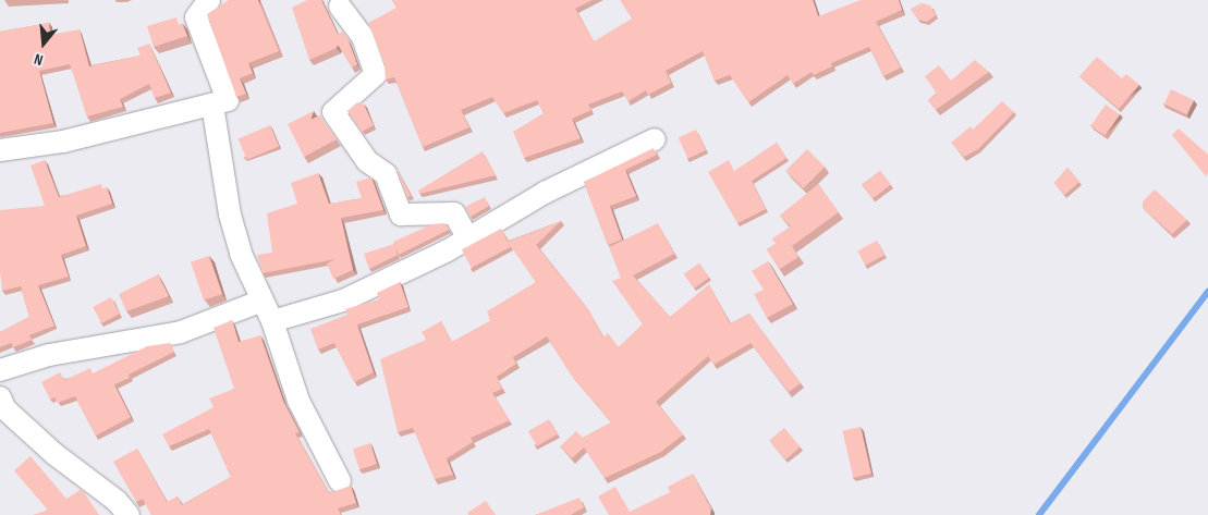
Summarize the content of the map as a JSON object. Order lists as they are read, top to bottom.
{
  "north": "bottom"
}
